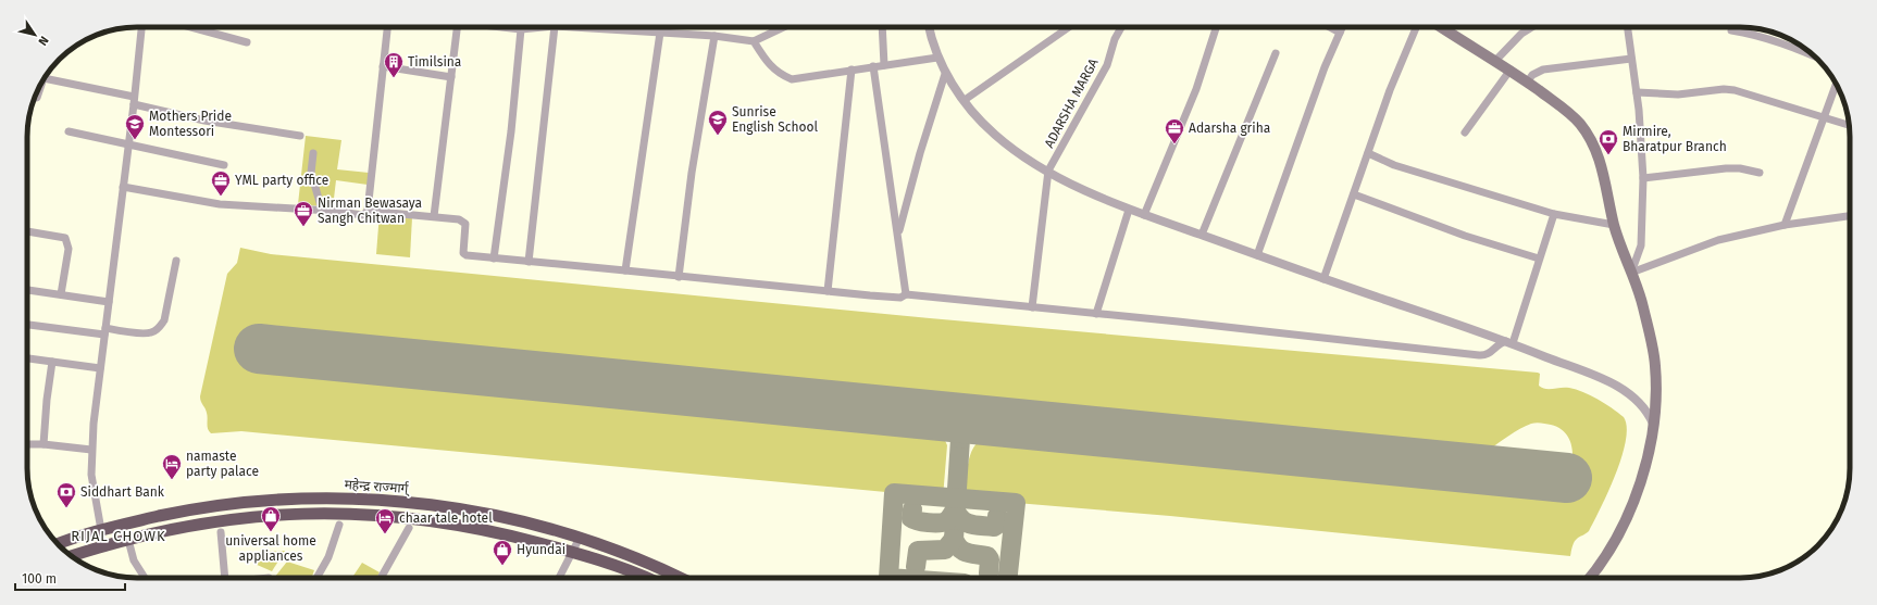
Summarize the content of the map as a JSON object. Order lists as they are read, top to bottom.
{
  "streets": {
    "highway": ["महेन्द्र राज्मार्ग्"],
    "street": ["ADARSHA MARGA"]
  },
  "districts": ["RIJAL CHOWK"],
  "places": {
    "building": ["Timilsina"],
    "school or university": ["Sunrise English School", "Mothers Pride Montessori"],
    "office": ["Adarsha griha", "YML party office", "Nirman Bewasaya Sangh Chitwan"],
    "bank": ["Mirmire, Bharatpur Branch", "Siddhart Bank"],
    "hotel": ["namaste party palace", "chaar tale hotel"],
    "shop": ["universal home appliances", "Hyundai"]
  },
  "scale_bar": "100 m",
  "north": "bottom right"
}
